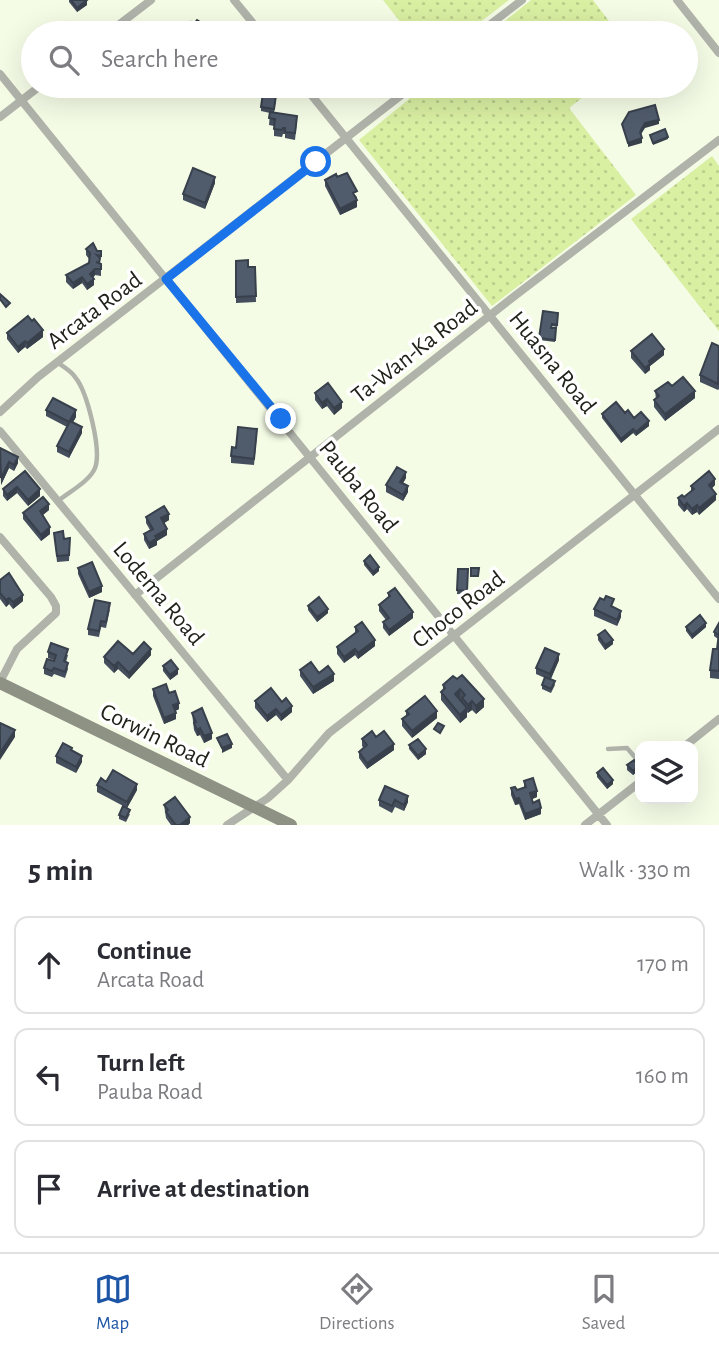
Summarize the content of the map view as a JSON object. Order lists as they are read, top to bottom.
{
  "streets": {
    "main road": ["Corwin Road"],
    "street": [
      "Arcata Road",
      "Ta-Wan-Ka Road",
      "Huasna Road",
      "Pauba Road",
      "Lodema Road",
      "Choco Road"
    ]
  },
  "crossings": [
    ["Arcata Road", "Huasna Road"],
    ["Arcata Road", "Pauba Road"],
    ["Ta-Wan-Ka Road", "Huasna Road"],
    ["Ta-Wan-Ka Road", "Pauba Road"],
    ["Ta-Wan-Ka Road", "Lodema Road"],
    ["Huasna Road", "Choco Road"],
    ["Pauba Road", "Choco Road"],
    ["Lodema Road", "Choco Road"],
    ["Choco Road", "Corwin Road"]
  ],
  "page": {
    "search": "Search here",
    "heading": ["5 min", "Walk · 330 m"],
    "list": [
      ["Continue", "Arcata Road", "170 m"],
      ["Turn left", "Pauba Road", "160 m"],
      "Arrive at destination"
    ],
    "nav": ["Map", "Directions", "Saved"]
  }
}
